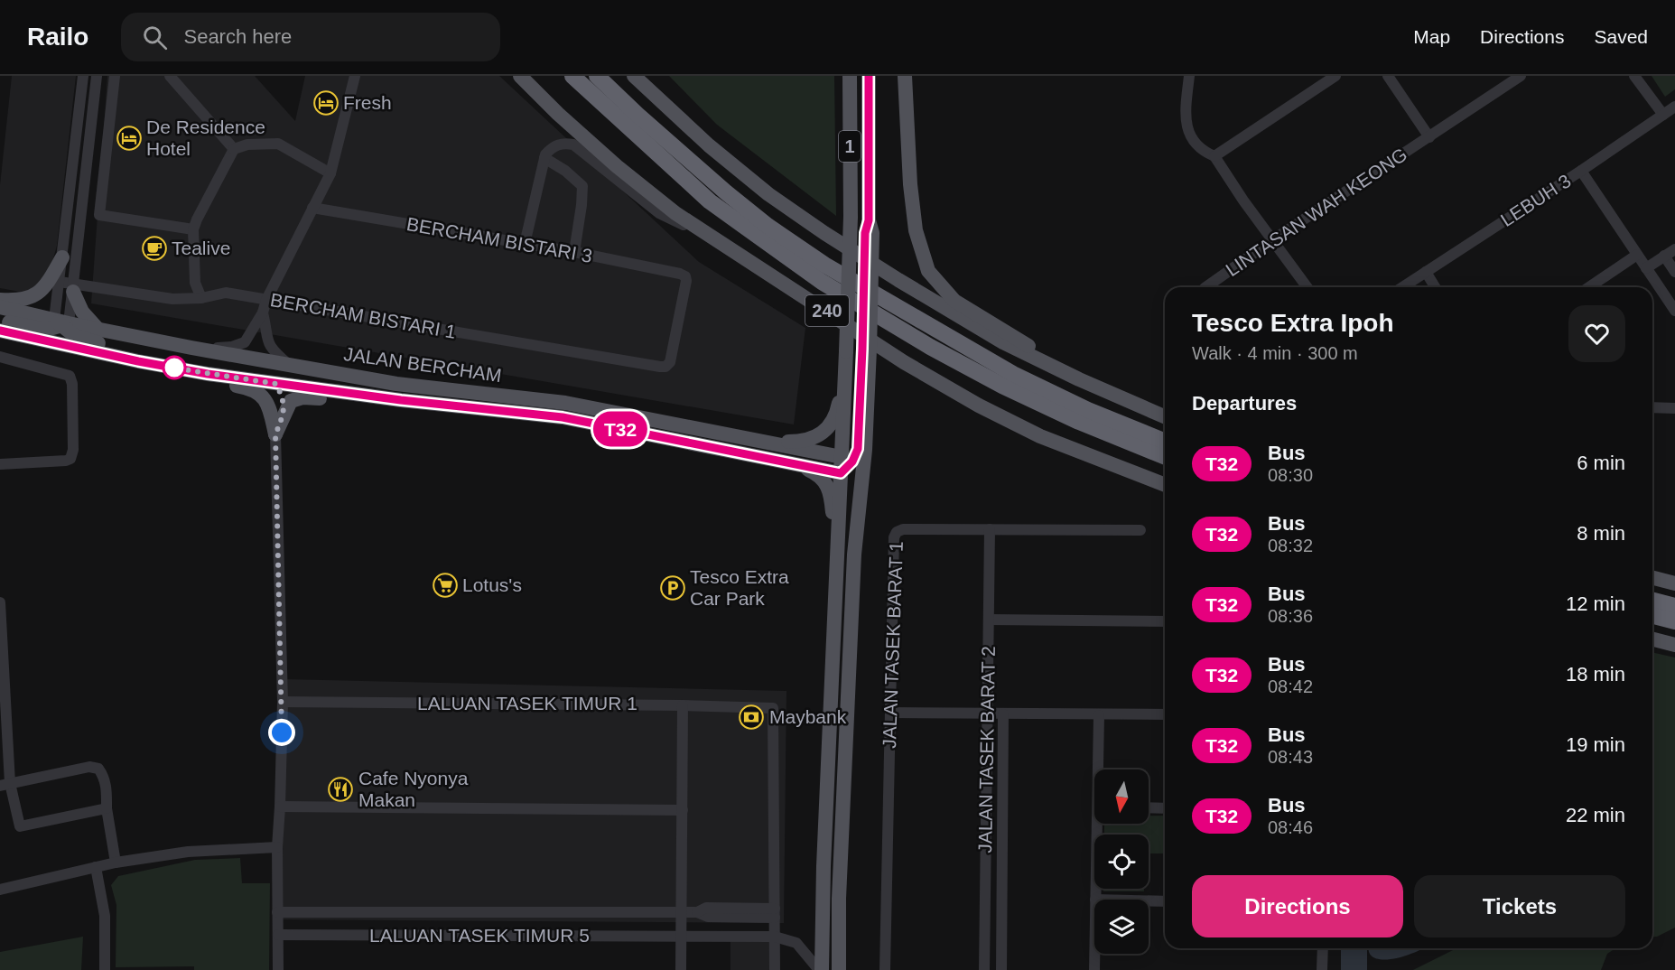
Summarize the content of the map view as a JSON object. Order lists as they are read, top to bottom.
{
  "streets": {
    "main road": ["1", "240", "JALAN BERCHAM"],
    "street": [
      "LEBUH 3",
      "LINTASAN WAH KEONG",
      "BERCHAM BISTARI 3",
      "BERCHAM BISTARI 1",
      "JALAN TASEK BARAT 1",
      "LALUAN TASEK TIMUR 1",
      "JALAN TASEK BARAT 2",
      "LALUAN TASEK TIMUR 5"
    ]
  },
  "crossings": [
    ["1", "JALAN BERCHAM"],
    ["1", "LALUAN TASEK TIMUR 5"],
    ["BERCHAM BISTARI 3", "BERCHAM BISTARI 1"],
    ["JALAN TASEK BARAT 1", "JALAN TASEK BARAT 2"]
  ],
  "places": {
    "hotel": ["Fresh", "De Residence Hotel"],
    "cafe": ["Tealive"],
    "supermarket": ["Lotus's"],
    "parking": ["Tesco Extra Car Park"],
    "bank": ["Maybank"],
    "restaurant": ["Cafe Nyonya Makan"]
  },
  "lines": ["bus line T32"],
  "north": "bottom",
  "page": {
    "header": "Railo",
    "search": "Search here",
    "nav": ["Map", "Directions", "Saved"],
    "on_map": "T32",
    "heading": [
      ["Tesco Extra Ipoh", "Walk · 4 min · 300 m"],
      "Departures"
    ],
    "list": [
      {
        "mark": "T32",
        "name": "Bus",
        "note": "08:30",
        "value": "6 min"
      },
      {
        "mark": "T32",
        "name": "Bus",
        "note": "08:32",
        "value": "8 min"
      },
      {
        "mark": "T32",
        "name": "Bus",
        "note": "08:36",
        "value": "12 min"
      },
      {
        "mark": "T32",
        "name": "Bus",
        "note": "08:42",
        "value": "18 min"
      },
      {
        "mark": "T32",
        "name": "Bus",
        "note": "08:43",
        "value": "19 min"
      },
      {
        "mark": "T32",
        "name": "Bus",
        "note": "08:46",
        "value": "22 min"
      }
    ],
    "buttons": ["Directions", "Tickets"]
  }
}
